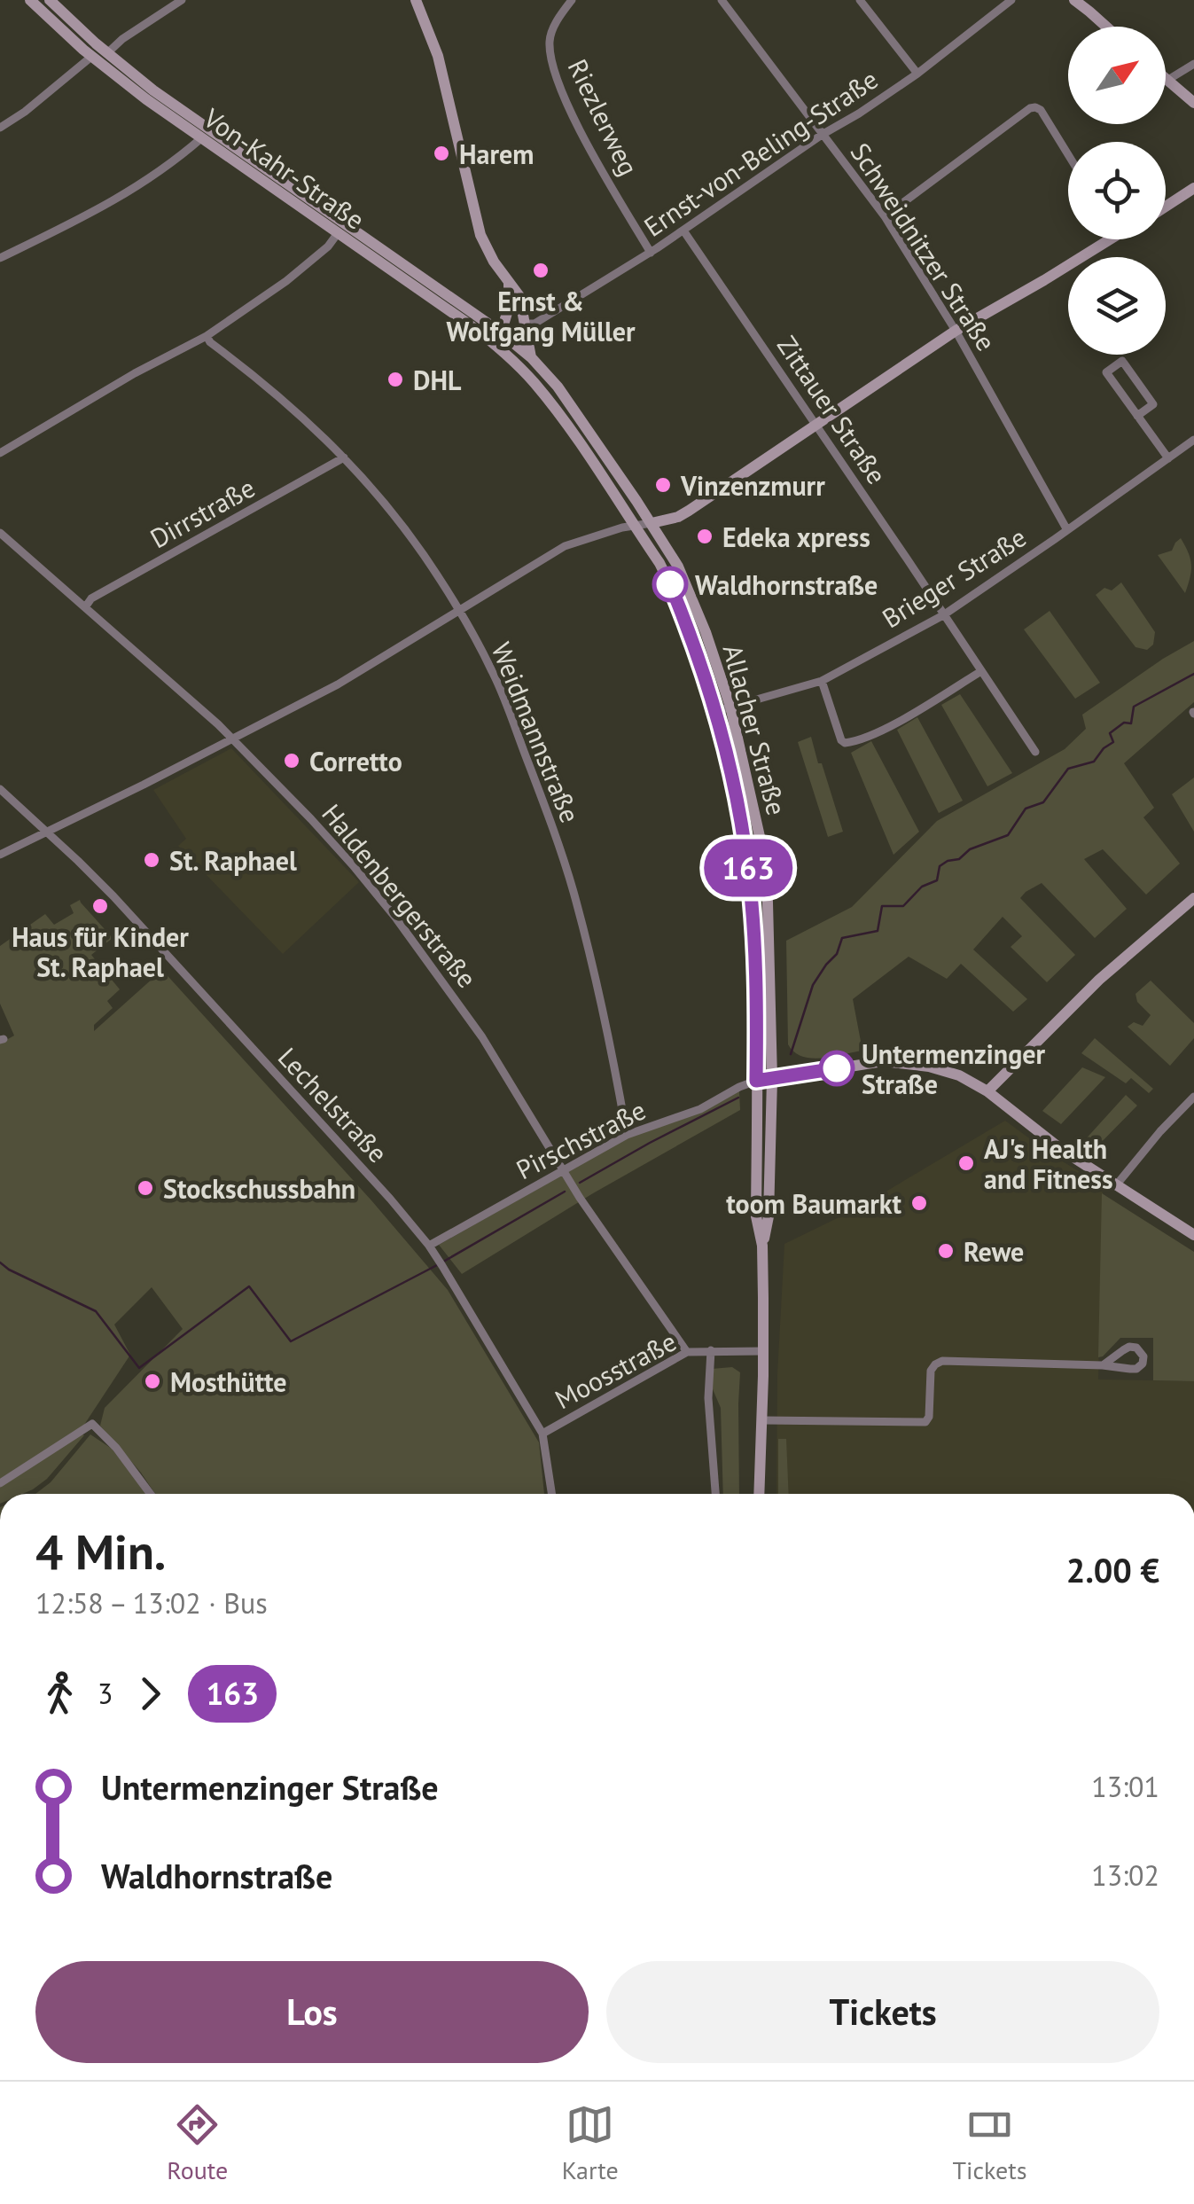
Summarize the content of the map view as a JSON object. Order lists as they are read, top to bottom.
{
  "streets": {
    "main road": ["Von-Kahr-Straße", "Allacher Straße"],
    "street": [
      "Riezlerweg",
      "Ernst-von-Beling-Straße",
      "Schweidnitzer Straße",
      "Zittauer Straße",
      "Dirrstraße",
      "Brieger Straße",
      "Weidmannstraße",
      "Haldenbergerstraße",
      "Lechelstraße",
      "Pirschstraße",
      "Moosstraße"
    ]
  },
  "crossings": [
    ["Riezlerweg", "Ernst-von-Beling-Straße"],
    ["Ernst-von-Beling-Straße", "Schweidnitzer Straße"],
    ["Ernst-von-Beling-Straße", "Zittauer Straße"],
    ["Von-Kahr-Straße", "Allacher Straße"],
    ["Schweidnitzer Straße", "Brieger Straße"],
    ["Zittauer Straße", "Brieger Straße"],
    ["Dirrstraße", "Weidmannstraße"],
    ["Dirrstraße", "Haldenbergerstraße"],
    ["Brieger Straße", "Allacher Straße"],
    ["Allacher Straße", "Pirschstraße"],
    ["Allacher Straße", "Moosstraße"],
    ["Weidmannstraße", "Pirschstraße"],
    ["Haldenbergerstraße", "Pirschstraße"],
    ["Haldenbergerstraße", "Moosstraße"],
    ["Lechelstraße", "Pirschstraße"],
    ["Lechelstraße", "Moosstraße"]
  ],
  "places": [
    "Harem",
    "Ernst & Wolfgang Müller",
    "DHL",
    "Vinzenzmurr",
    "Edeka xpress",
    "Waldhornstraße",
    "Corretto",
    "St. Raphael",
    "Haus für Kinder St. Raphael",
    "Untermenzinger Straße",
    "AJ's Health and Fitness",
    "Stockschussbahn",
    "toom Baumarkt",
    "Rewe",
    "Mosthütte"
  ],
  "lines": ["bus line 163"],
  "north": "top right",
  "page": {
    "on_map": "163",
    "heading": ["4 Min.", "12:58 – 13:02 · Bus", "2.00 €"],
    "legs": ["3", "163"],
    "list": [
      {
        "name": "Untermenzinger Straße",
        "value": "13:01"
      },
      {
        "name": "Waldhornstraße",
        "value": "13:02"
      }
    ],
    "buttons": ["Los", "Tickets"],
    "tabs": ["Route", "Karte", "Tickets"]
  }
}
